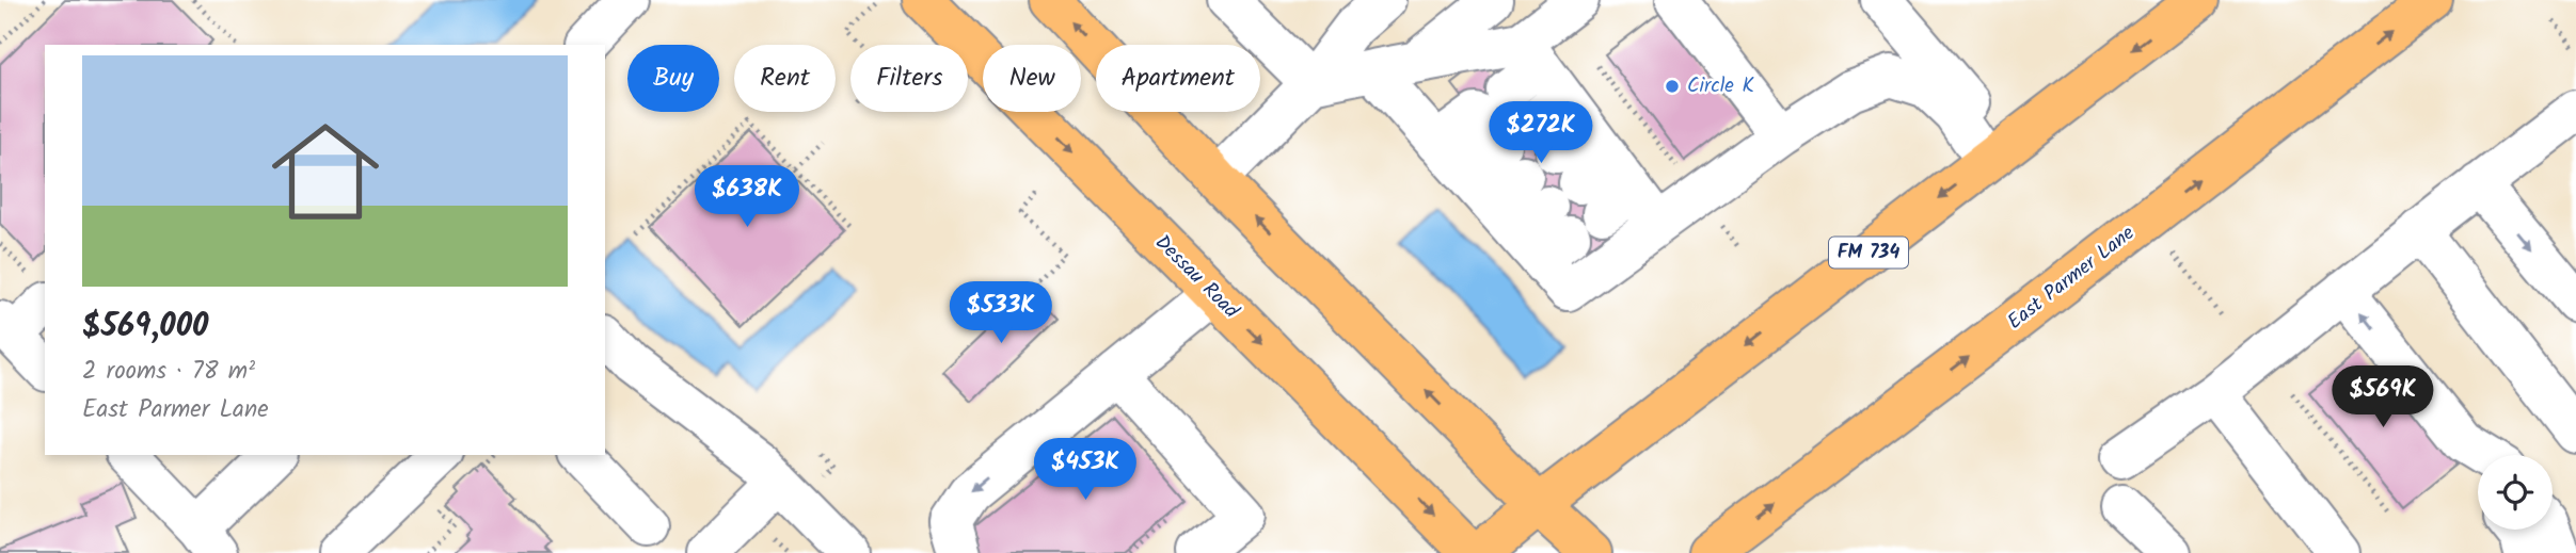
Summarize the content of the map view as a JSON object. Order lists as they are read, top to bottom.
{
  "streets": {
    "main road": ["FM 734", "Dessau Road", "East Parmer Lane"]
  },
  "places": ["Circle K"],
  "page": {
    "chip": [
      "Buy",
      "Rent",
      "Filters",
      "New",
      "Apartment"
    ],
    "list": [
      {
        "name": "$569,000",
        "note": "2 rooms · 78 m² · East Parmer Lane"
      }
    ],
    "price": [
      "$272K",
      "$638K",
      "$533K",
      "$569K",
      "$453K"
    ]
  }
}
